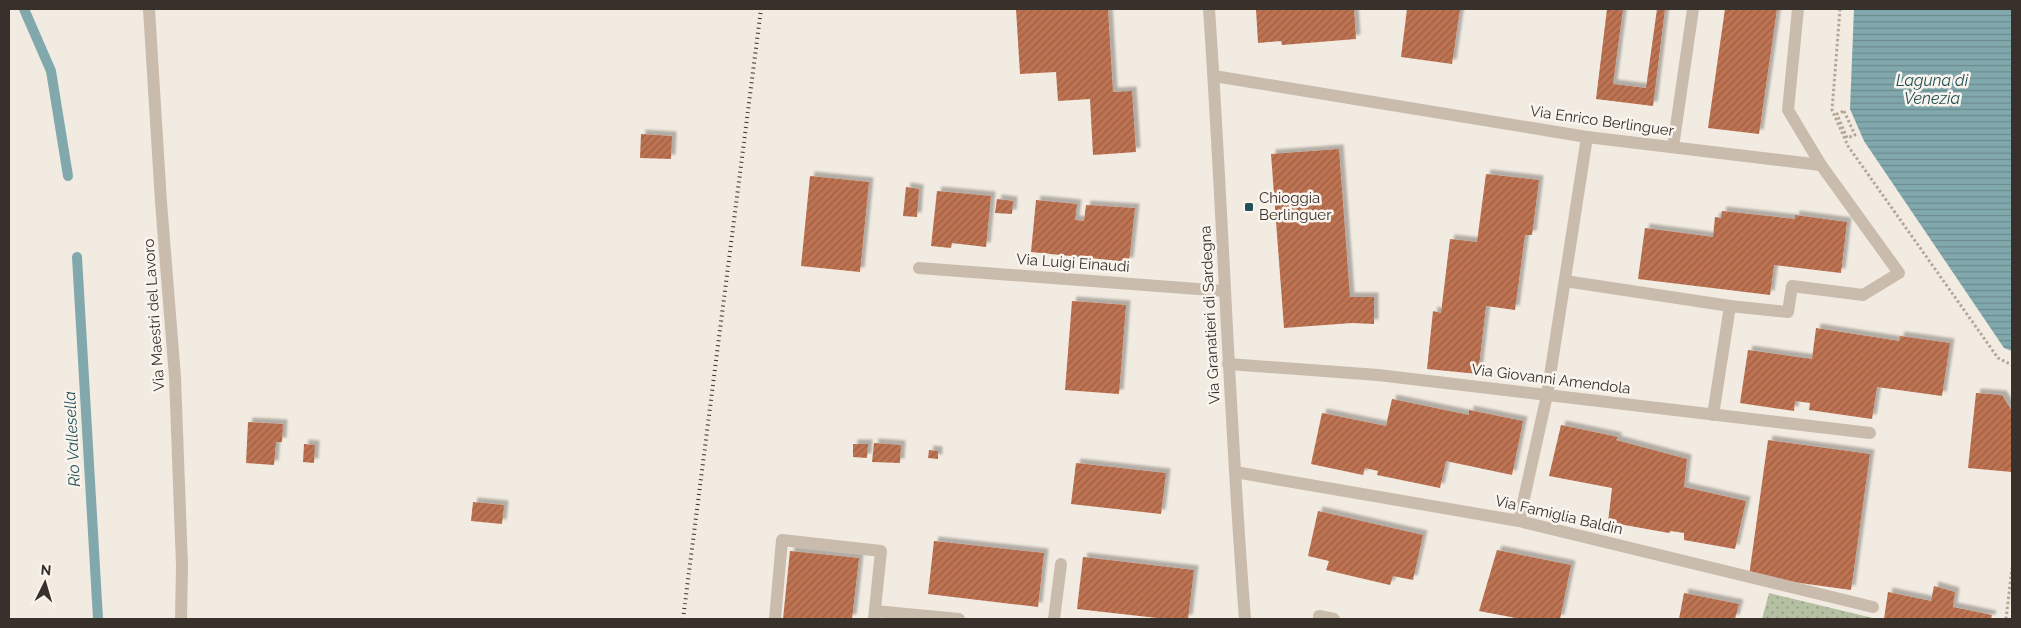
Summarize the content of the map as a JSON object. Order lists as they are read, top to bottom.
{
  "streets": {
    "street": [
      "Via Enrico Berlinguer",
      "Via Luigi Einaudi",
      "Via Maestri del Lavoro",
      "Via Granatieri di Sardegna",
      "Via Giovanni Amendola",
      "Via Famiglia Baldin"
    ]
  },
  "crossings": [
    ["Via Enrico Berlinguer", "Via Granatieri di Sardegna"],
    ["Via Luigi Einaudi", "Via Granatieri di Sardegna"],
    ["Via Granatieri di Sardegna", "Via Giovanni Amendola"],
    ["Via Granatieri di Sardegna", "Via Famiglia Baldin"]
  ],
  "water": ["Laguna di Venezia", "Rio Vallesella"],
  "places": {
    "transit": ["Chioggia Berlinguer"]
  },
  "north": "top"
}
